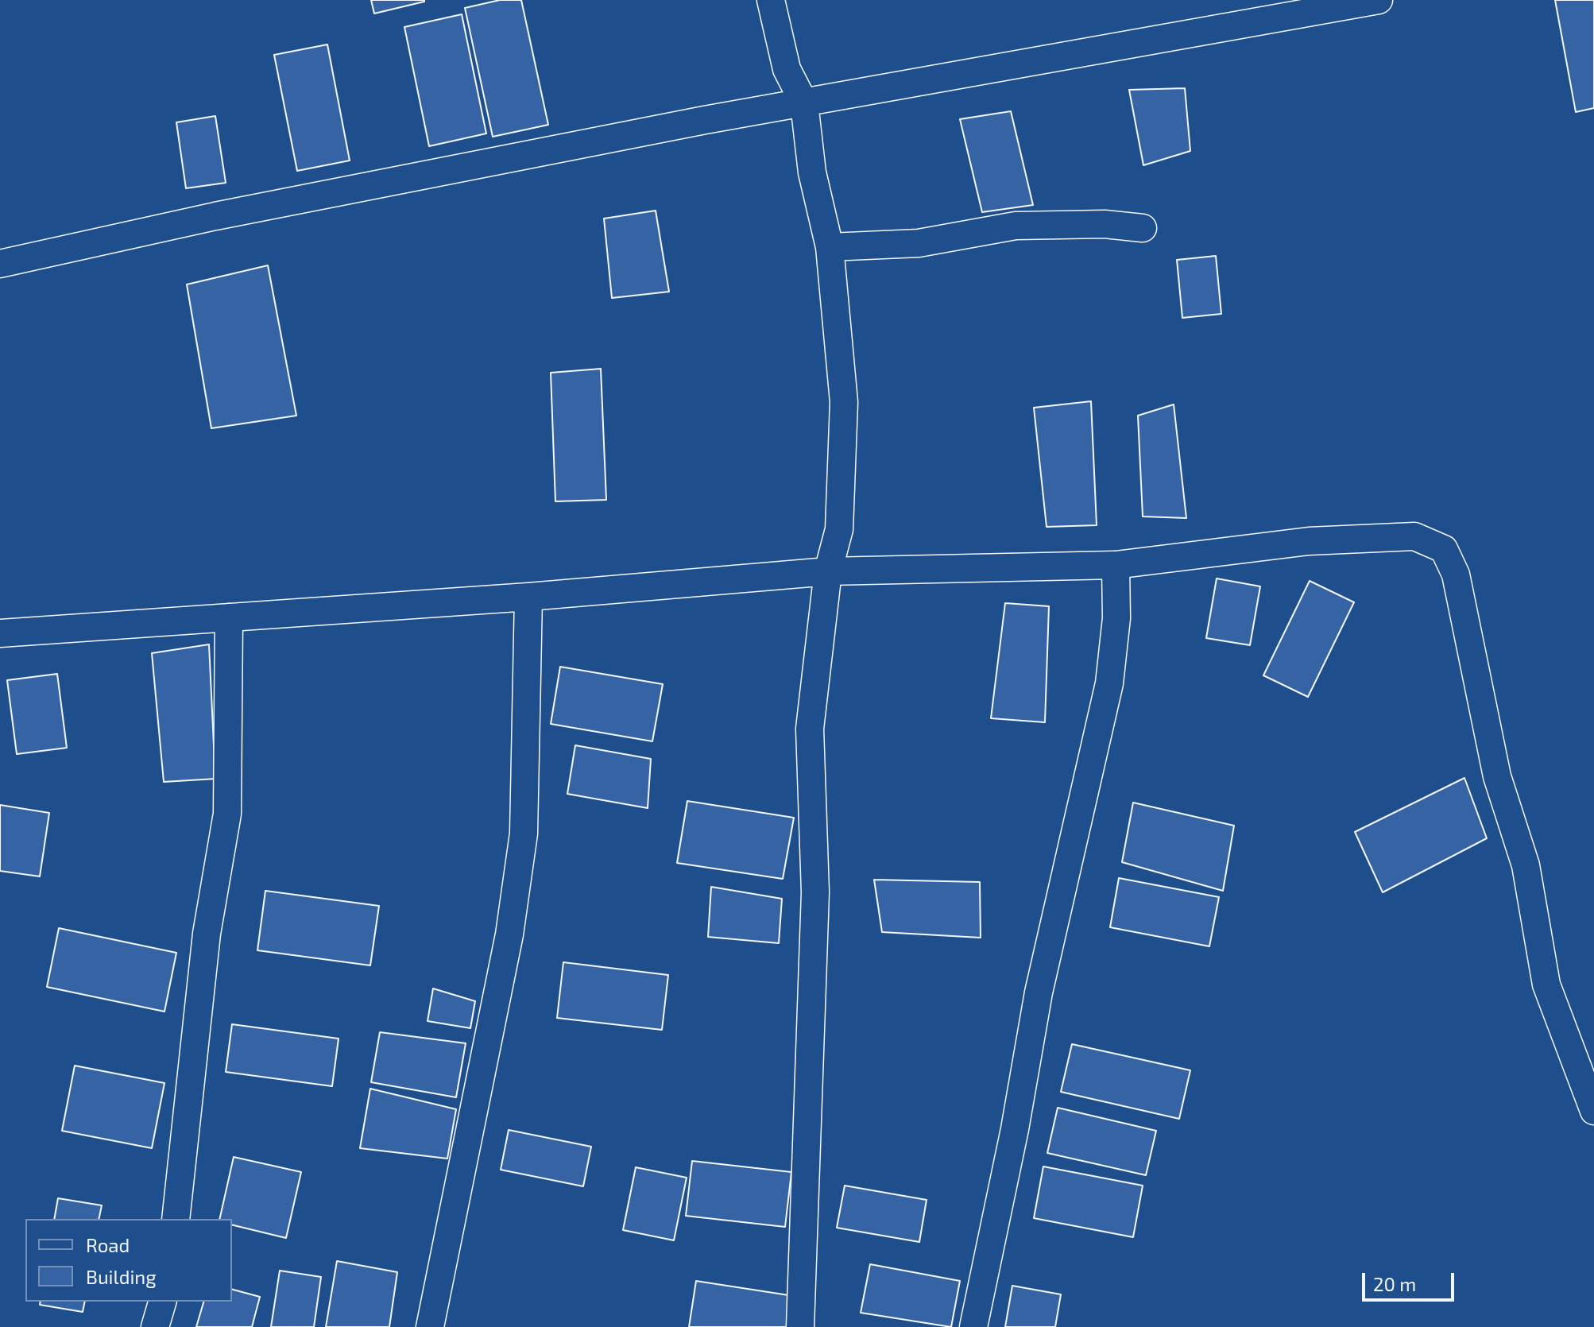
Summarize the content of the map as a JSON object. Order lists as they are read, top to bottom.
{
  "legend": ["Road", "Building"],
  "scale_bar": "20 m"
}
